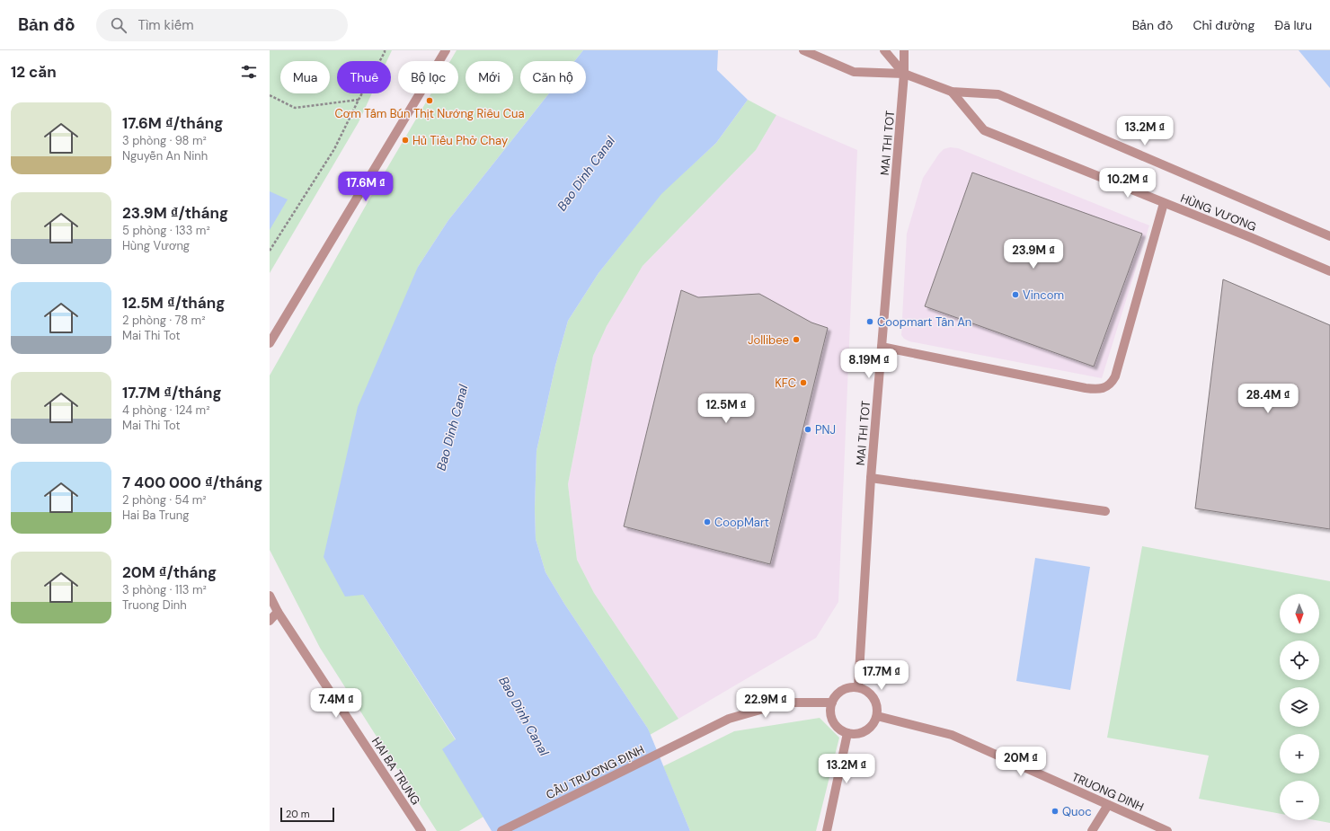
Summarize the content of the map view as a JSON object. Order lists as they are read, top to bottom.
{
  "streets": {
    "street": [
      "MAI THI TOT",
      "HÙNG VƯƠNG",
      "HAI BA TRUNG",
      "CẦU TRƯƠNG ĐỊNH",
      "TRUONG DINH"
    ]
  },
  "crossings": [
    ["MAI THI TOT", "HÙNG VƯƠNG"],
    ["MAI THI TOT", "CẦU TRƯƠNG ĐỊNH"],
    ["MAI THI TOT", "TRUONG DINH"],
    ["CẦU TRƯƠNG ĐỊNH", "TRUONG DINH"]
  ],
  "water": ["Bao Dinh Canal"],
  "places": [
    "Cơm Tấm Bún Thịt Nướng Riêu Cua",
    "Hủ Tiếu Phở Chay",
    "Vincom",
    "Coopmart Tân An",
    "Jollibee",
    "KFC",
    "PNJ",
    "CoopMart",
    "Quoc"
  ],
  "scale_bar": "20 m",
  "north": "bottom",
  "page": {
    "header": "Bản đồ",
    "search": "Tìm kiếm",
    "nav": ["Bản đồ", "Chỉ đường", "Đã lưu"],
    "heading": "12 căn",
    "chip": [
      "Mua",
      "Thuê",
      "Bộ lọc",
      "Mới",
      "Căn hộ"
    ],
    "list": [
      {
        "name": "17.6M ₫/tháng",
        "note": "3 phòng · 98 m² · Nguyễn An Ninh"
      },
      {
        "name": "23.9M ₫/tháng",
        "note": "5 phòng · 133 m² · Hùng Vương"
      },
      {
        "name": "12.5M ₫/tháng",
        "note": "2 phòng · 78 m² · Mai Thi Tot"
      },
      {
        "name": "17.7M ₫/tháng",
        "note": "4 phòng · 124 m² · Mai Thi Tot"
      },
      {
        "name": "7 400 000 ₫/tháng",
        "note": "2 phòng · 54 m² · Hai Ba Trung"
      },
      {
        "name": "20M ₫/tháng",
        "note": "3 phòng · 113 m² · Truong Dinh"
      }
    ],
    "price": [
      "13.2M ₫",
      "10.2M ₫",
      "17.6M ₫",
      "23.9M ₫",
      "8.19M ₫",
      "28.4M ₫",
      "12.5M ₫",
      "17.7M ₫",
      "7.4M ₫",
      "22.9M ₫",
      "20M ₫",
      "13.2M ₫"
    ],
    "map_buttons": ["+", "−"],
    "scale": "20 m"
  }
}
